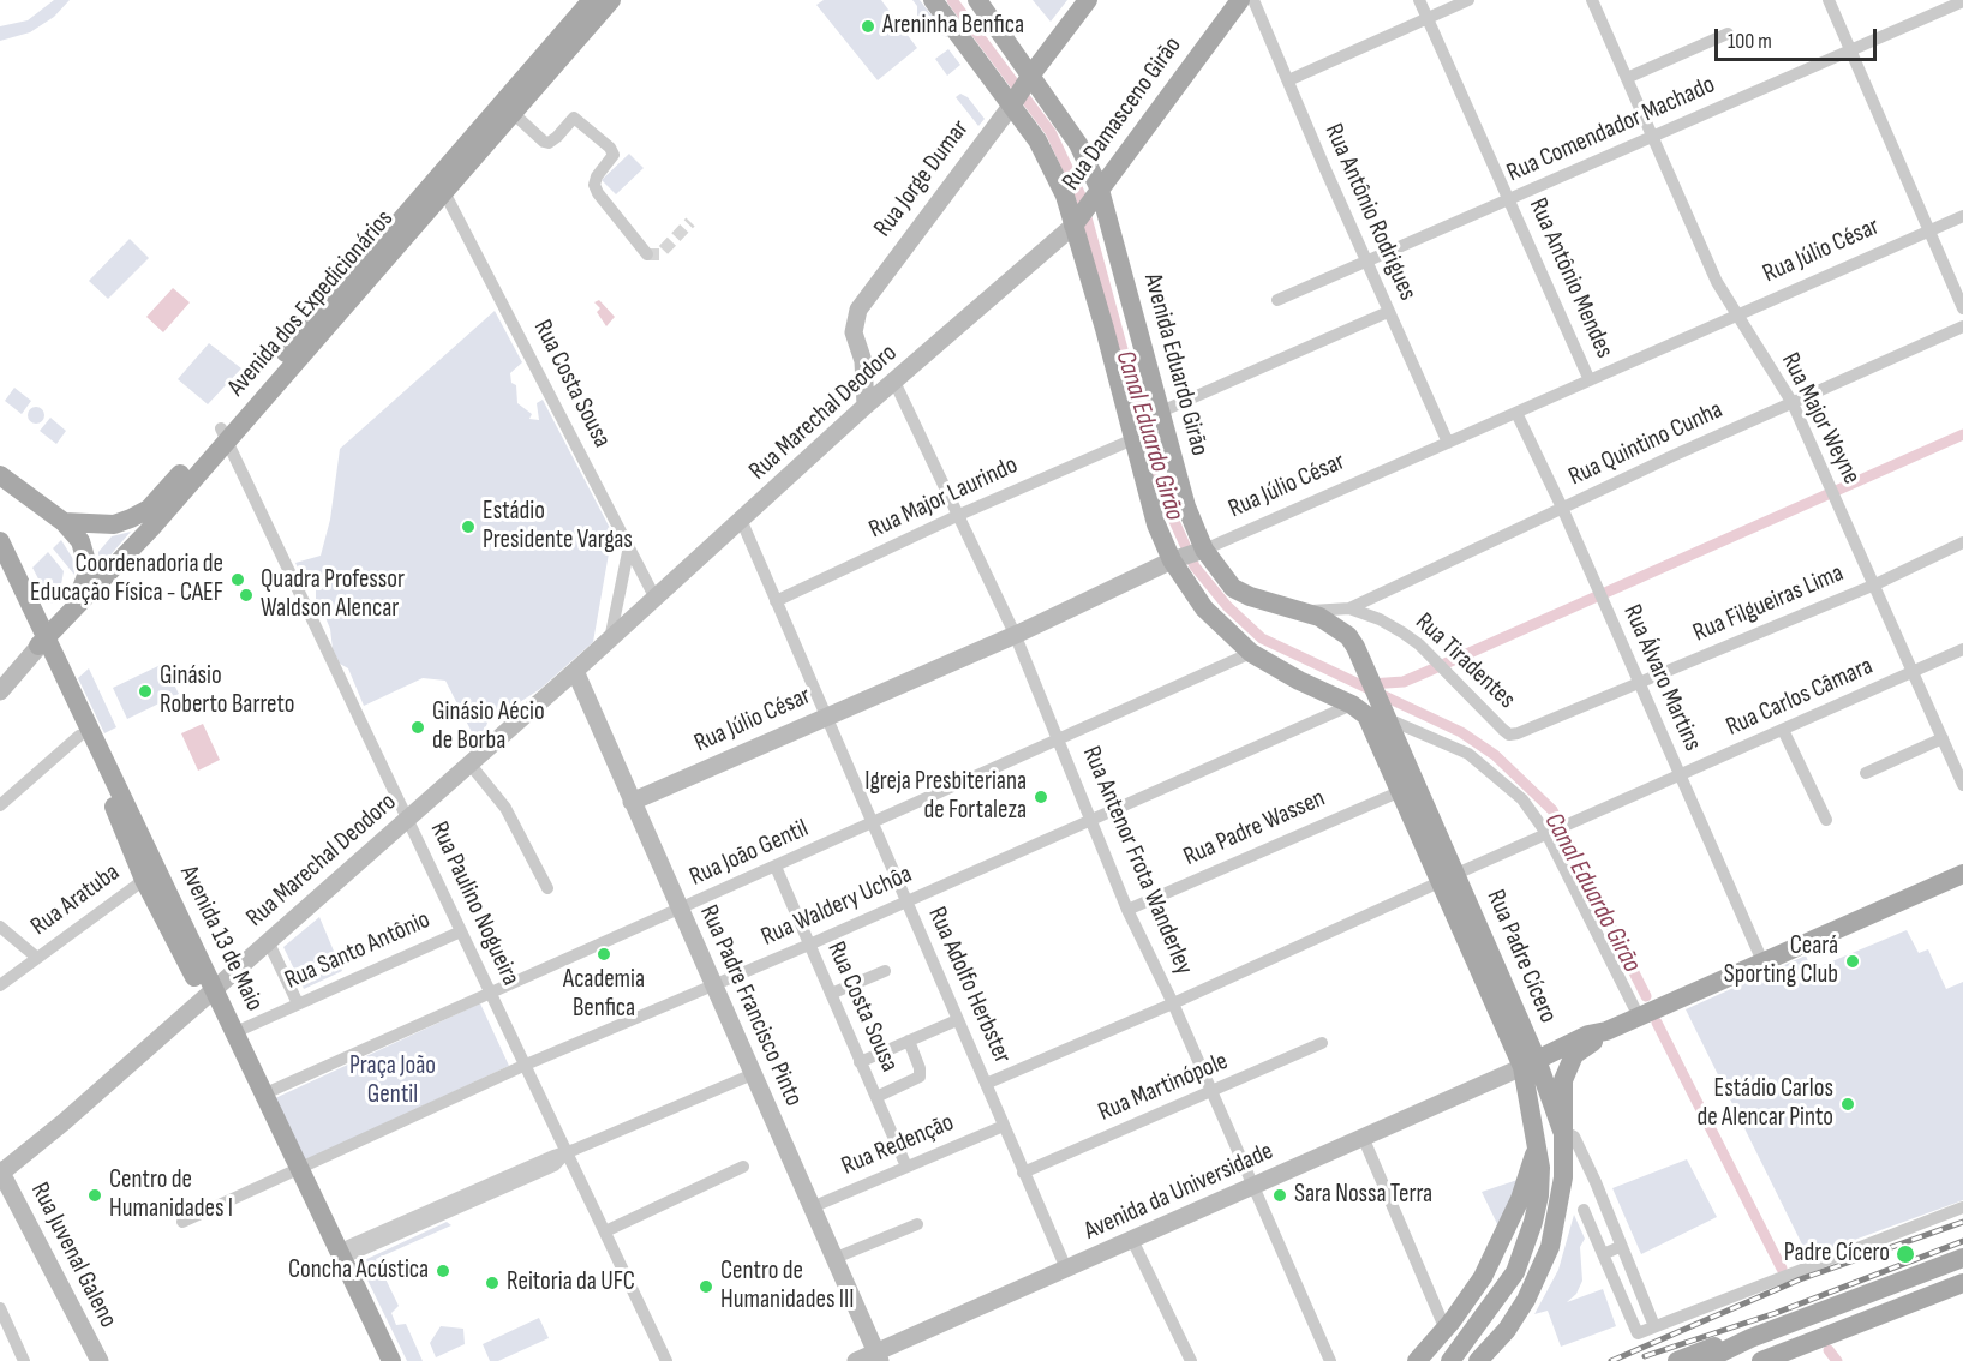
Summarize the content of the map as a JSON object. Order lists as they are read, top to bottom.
{
  "streets": {
    "main road": [
      "Rua Damasceno Girão",
      "Rua Jorge Dumar",
      "Avenida dos Expedicionários",
      "Avenida Eduardo Girão",
      "Avenida 13 de Maio",
      "Rua Padre Cícero"
    ],
    "street": [
      "Rua Comendador Machado",
      "Rua Antônio Rodrigues",
      "Rua Júlio César",
      "Rua Antônio Mendes",
      "Rua Costa Sousa",
      "Rua Marechal Deodoro",
      "Rua Major Weyne",
      "Rua Quintino Cunha",
      "Rua Major Laurindo",
      "Rua Filgueiras Lima",
      "Rua Tiradentes",
      "Rua Álvaro Martins",
      "Rua Carlos Câmara",
      "Rua Padre Wassen",
      "Rua João Gentil",
      "Rua Antenor Frota Wanderley",
      "Rua Aratuba",
      "Rua Paulino Nogueira",
      "Rua Waldery Uchôa",
      "Rua Santo Antônio",
      "Rua Adolfo Herbster",
      "Rua Padre Francisco Pinto",
      "Rua Martinópole",
      "Rua Redenção",
      "Avenida da Universidade",
      "Rua Juvenal Galeno"
    ]
  },
  "crossings": [
    ["Rua Damasceno Girão", "Avenida Eduardo Girão"],
    ["Rua Damasceno Girão", "Rua Marechal Deodoro"],
    ["Rua Comendador Machado", "Rua Antônio Rodrigues"],
    ["Rua Comendador Machado", "Rua Antônio Mendes"],
    ["Rua Comendador Machado", "Rua Major Weyne"],
    ["Rua Jorge Dumar", "Avenida Eduardo Girão"],
    ["Rua Jorge Dumar", "Rua Marechal Deodoro"],
    ["Rua Antônio Rodrigues", "Rua Júlio César"],
    ["Rua Júlio César", "Rua Antônio Mendes"],
    ["Rua Júlio César", "Avenida Eduardo Girão"],
    ["Rua Júlio César", "Rua Major Weyne"],
    ["Rua Júlio César", "Rua Álvaro Martins"],
    ["Rua Júlio César", "Rua Antenor Frota Wanderley"],
    ["Rua Júlio César", "Rua Adolfo Herbster"],
    ["Rua Júlio César", "Rua Padre Francisco Pinto"],
    ["Avenida dos Expedicionários", "Rua Costa Sousa"],
    ["Avenida dos Expedicionários", "Rua Paulino Nogueira"],
    ["Avenida dos Expedicionários", "Avenida 13 de Maio"],
    ["Avenida Eduardo Girão", "Rua Marechal Deodoro"],
    ["Avenida Eduardo Girão", "Rua Major Laurindo"],
    ["Avenida Eduardo Girão", "Rua Tiradentes"],
    ["Avenida Eduardo Girão", "Rua João Gentil"],
    ["Avenida Eduardo Girão", "Rua Waldery Uchôa"],
    ["Avenida Eduardo Girão", "Rua Padre Cícero"],
    ["Rua Costa Sousa", "Rua Marechal Deodoro"],
    ["Rua Costa Sousa", "Rua João Gentil"],
    ["Rua Costa Sousa", "Rua Waldery Uchôa"],
    ["Rua Costa Sousa", "Rua Redenção"],
    ["Rua Marechal Deodoro", "Rua Antenor Frota Wanderley"],
    ["Rua Marechal Deodoro", "Rua Paulino Nogueira"],
    ["Rua Marechal Deodoro", "Avenida 13 de Maio"],
    ["Rua Marechal Deodoro", "Rua Adolfo Herbster"],
    ["Rua Marechal Deodoro", "Rua Padre Francisco Pinto"],
    ["Rua Marechal Deodoro", "Rua Juvenal Galeno"],
    ["Rua Major Weyne", "Rua Quintino Cunha"],
    ["Rua Major Weyne", "Rua Filgueiras Lima"],
    ["Rua Major Weyne", "Rua Carlos Câmara"],
    ["Rua Quintino Cunha", "Rua Tiradentes"],
    ["Rua Quintino Cunha", "Rua Álvaro Martins"],
    ["Rua Major Laurindo", "Rua Antenor Frota Wanderley"],
    ["Rua Major Laurindo", "Rua Adolfo Herbster"],
    ["Rua Filgueiras Lima", "Rua Tiradentes"],
    ["Rua Filgueiras Lima", "Rua Álvaro Martins"],
    ["Rua Álvaro Martins", "Rua Carlos Câmara"],
    ["Rua Carlos Câmara", "Rua Antenor Frota Wanderley"],
    ["Rua Carlos Câmara", "Rua Padre Cícero"],
    ["Rua Carlos Câmara", "Rua Adolfo Herbster"],
    ["Rua Padre Wassen", "Rua Antenor Frota Wanderley"],
    ["Rua Padre Wassen", "Rua Padre Cícero"],
    ["Rua João Gentil", "Rua Antenor Frota Wanderley"],
    ["Rua João Gentil", "Rua Paulino Nogueira"],
    ["Rua João Gentil", "Avenida 13 de Maio"],
    ["Rua João Gentil", "Rua Adolfo Herbster"],
    ["Rua João Gentil", "Rua Padre Francisco Pinto"],
    ["Rua Antenor Frota Wanderley", "Rua Waldery Uchôa"],
    ["Rua Antenor Frota Wanderley", "Rua Martinópole"],
    ["Rua Antenor Frota Wanderley", "Avenida da Universidade"],
    ["Rua Aratuba", "Avenida 13 de Maio"],
    ["Rua Paulino Nogueira", "Rua Waldery Uchôa"],
    ["Rua Paulino Nogueira", "Rua Santo Antônio"],
    ["Rua Waldery Uchôa", "Avenida 13 de Maio"],
    ["Rua Waldery Uchôa", "Rua Padre Cícero"],
    ["Rua Waldery Uchôa", "Rua Adolfo Herbster"],
    ["Rua Waldery Uchôa", "Rua Padre Francisco Pinto"],
    ["Avenida 13 de Maio", "Rua Santo Antônio"],
    ["Rua Padre Cícero", "Avenida da Universidade"],
    ["Rua Adolfo Herbster", "Rua Martinópole"],
    ["Rua Adolfo Herbster", "Rua Redenção"],
    ["Rua Adolfo Herbster", "Avenida da Universidade"],
    ["Rua Padre Francisco Pinto", "Rua Redenção"],
    ["Rua Padre Francisco Pinto", "Avenida da Universidade"]
  ],
  "water": ["Canal Eduardo Girão"],
  "parks": ["Praça João Gentil"],
  "places": [
    "Areninha Benfica",
    "Estádio Presidente Vargas",
    "Coordenadoria de Educação Física - CAEF",
    "Quadra Professor Waldson Alencar",
    "Ginásio Roberto Barreto",
    "Ginásio Aécio de Borba",
    "Igreja Presbiteriana de Fortaleza",
    "Academia Benfica",
    "Ceará Sporting Club",
    "Estádio Carlos de Alencar Pinto",
    "Centro de Humanidades I",
    "Sara Nossa Terra",
    "Padre Cícero",
    "Concha Acústica",
    "Reitoria da UFC",
    "Centro de Humanidades III"
  ],
  "scale_bar": "100 m"
}
